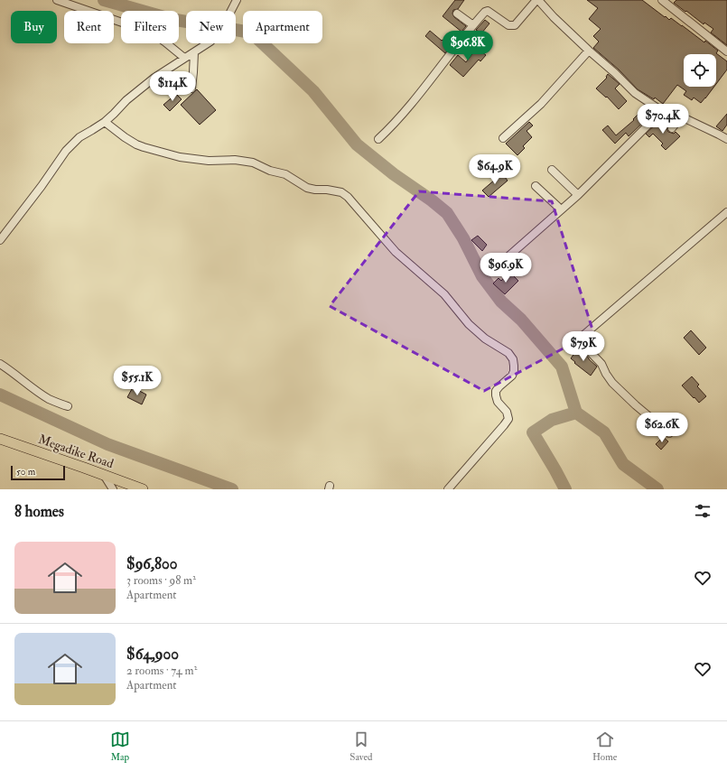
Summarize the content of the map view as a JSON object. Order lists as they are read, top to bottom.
{
  "streets": {
    "main road": ["Megadike Road"]
  },
  "scale_bar": "50 m",
  "page": {
    "chip": [
      "Buy",
      "Rent",
      "Filters",
      "New",
      "Apartment"
    ],
    "price": [
      "$96.8K",
      "$114K",
      "$70.4K",
      "$64.9K",
      "$96.9K",
      "$79K",
      "$55.1K",
      "$62.6K"
    ],
    "scale": "50 m",
    "heading": "8 homes",
    "list": [
      {
        "name": "$96,800",
        "note": "3 rooms · 98 m² · Apartment"
      },
      {
        "name": "$64,900",
        "note": "2 rooms · 74 m² · Apartment"
      }
    ],
    "tabs": ["Map", "Saved", "Home"]
  }
}
